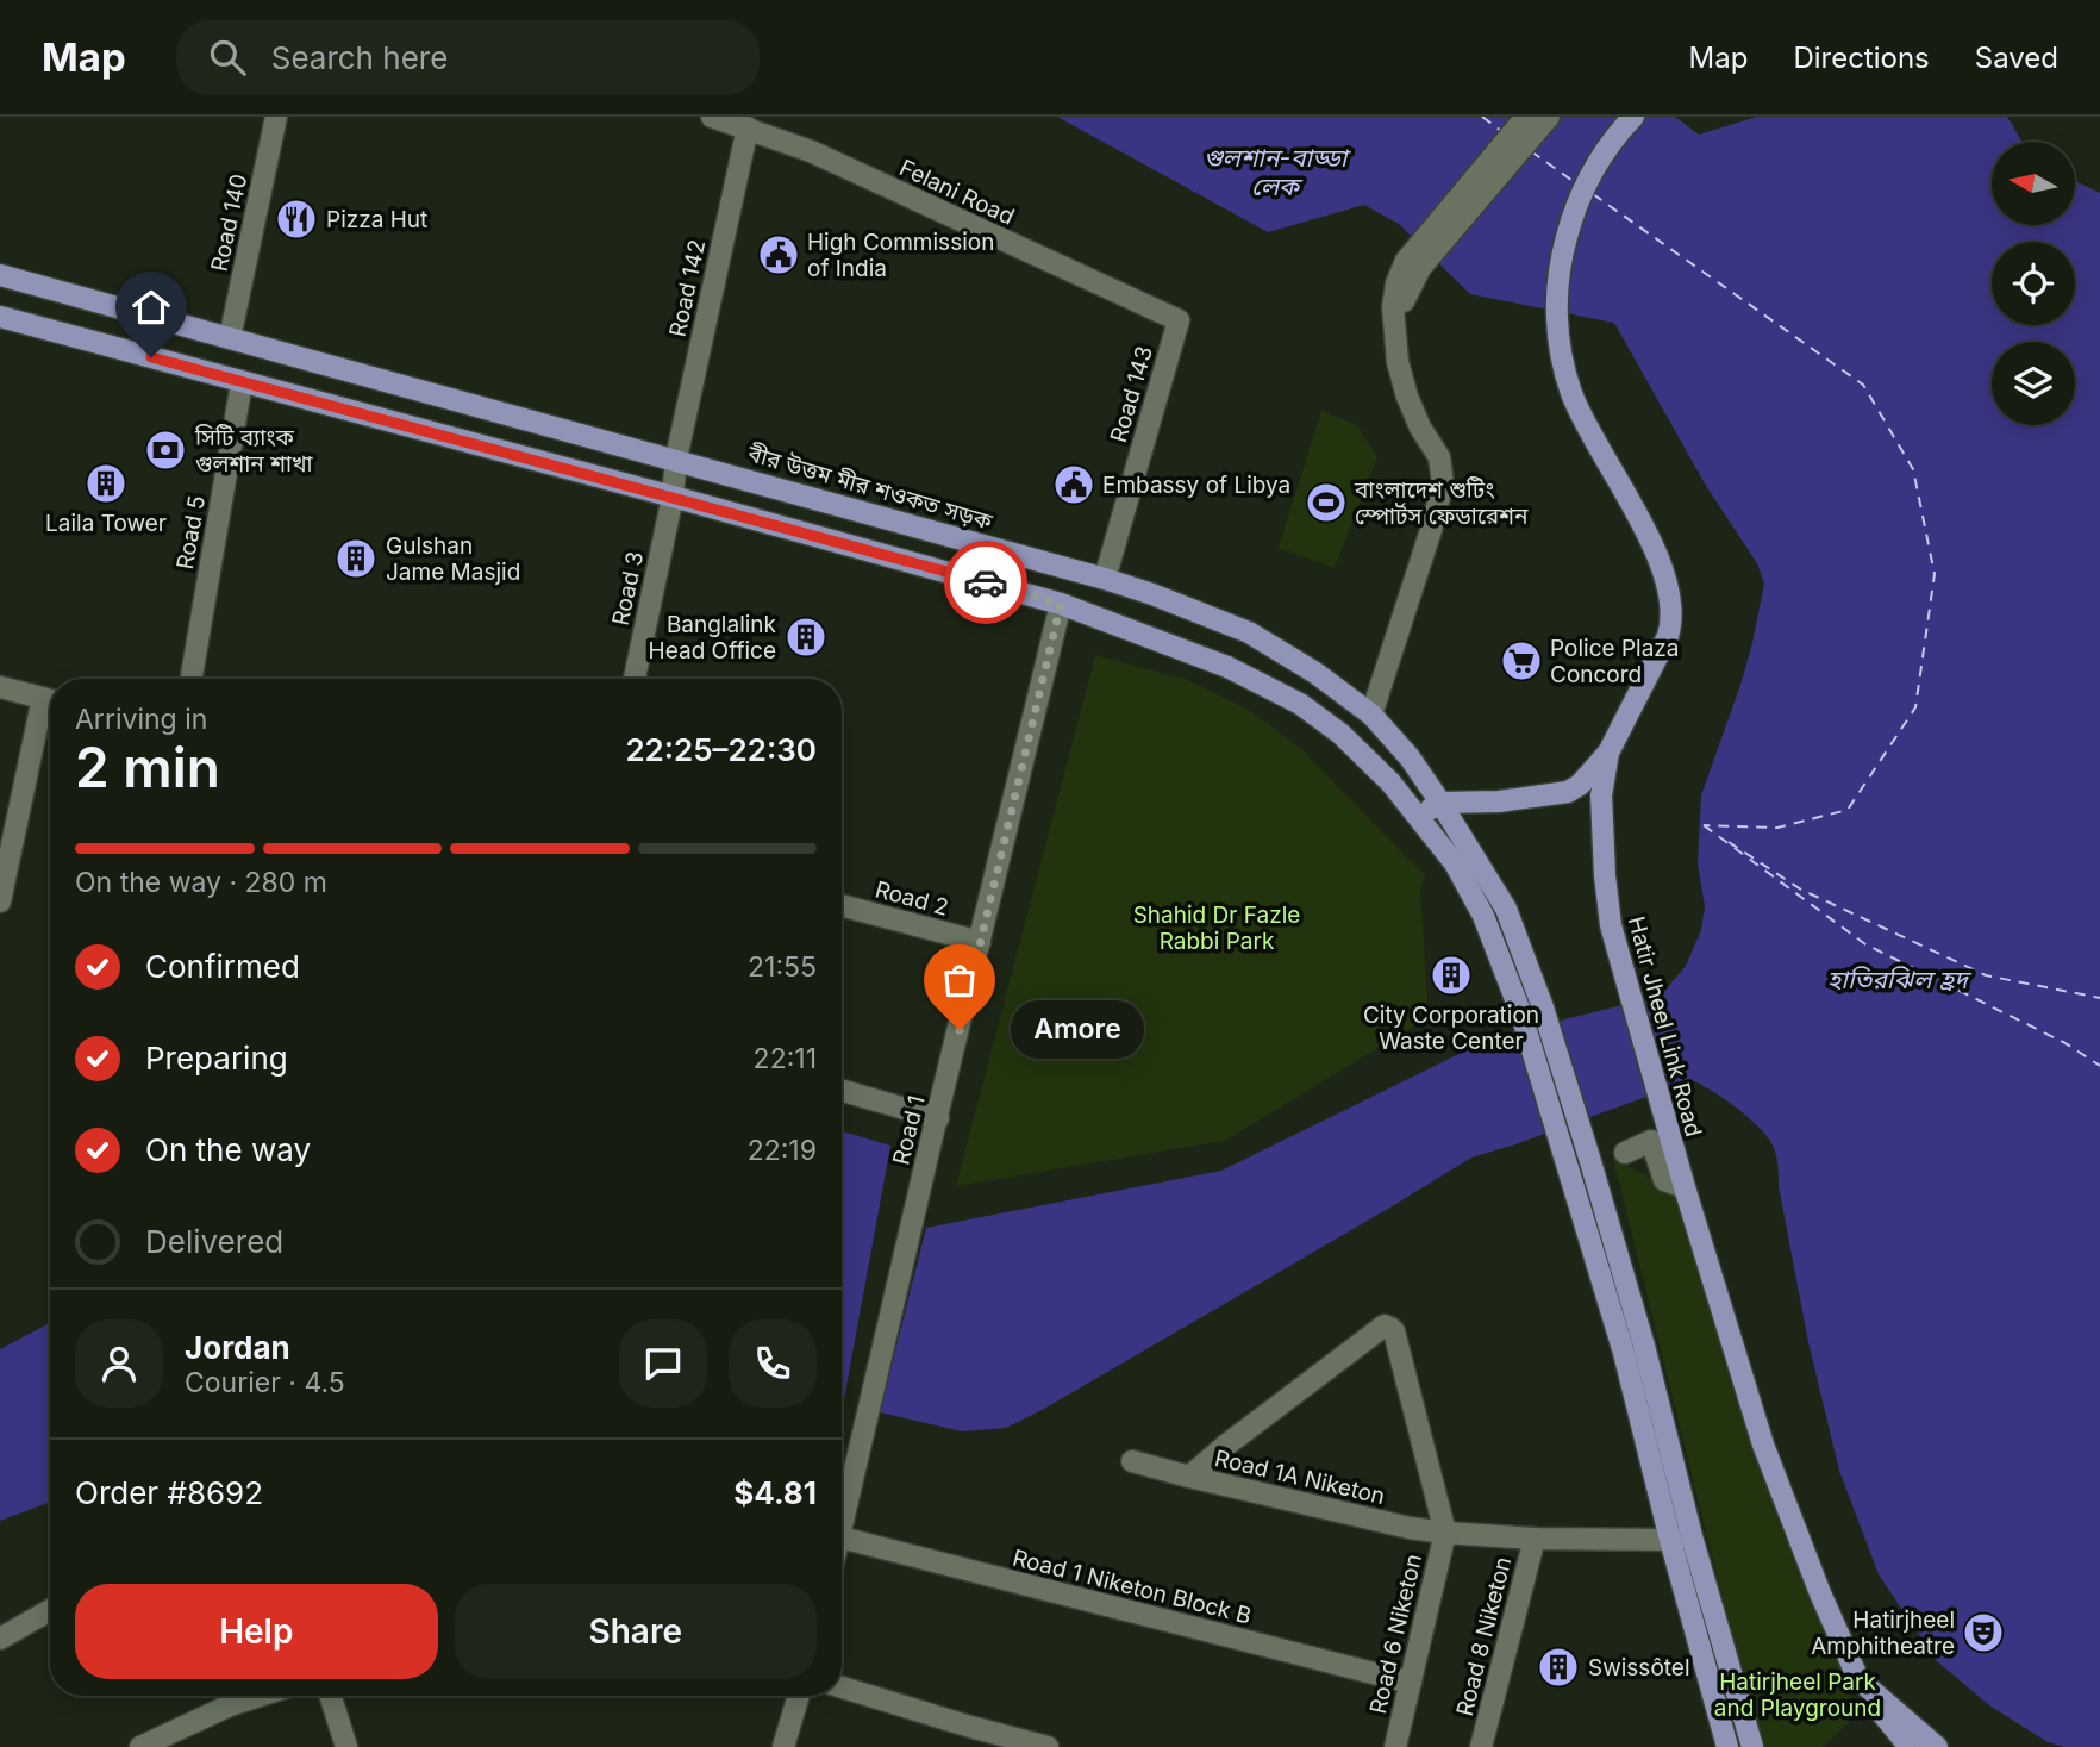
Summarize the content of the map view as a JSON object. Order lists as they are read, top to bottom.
{
  "streets": {
    "main road": ["বীর উত্তম মীর শওকত সড়ক", "Hatir Jheel Link Road"],
    "street": [
      "Felani Road",
      "Road 140",
      "Road 142",
      "Road 143",
      "Road 5",
      "Road 3",
      "Road 2",
      "Road 1",
      "Road 1A Niketon",
      "Road 1 Niketon Block B",
      "Road 6 Niketon",
      "Road 8 Niketon"
    ]
  },
  "crossings": [
    ["Felani Road", "Road 142"],
    ["Felani Road", "Road 143"],
    ["Road 140", "বীর উত্তম মীর শওকত সড়ক"],
    ["Road 142", "বীর উত্তম মীর শওকত সড়ক"],
    ["Road 142", "Road 3"],
    ["Road 143", "বীর উত্তম মীর শওকত সড়ক"],
    ["বীর উত্তম মীর শওকত সড়ক", "Road 1A Niketon"],
    ["Road 2", "Road 1"],
    ["Road 1A Niketon", "Road 6 Niketon"],
    ["Road 1A Niketon", "Road 8 Niketon"],
    ["Road 1 Niketon Block B", "Road 6 Niketon"]
  ],
  "water": ["গুলশান-বাড্ডা লেক", "হাতিরঝিল হ্রদ"],
  "parks": ["Shahid Dr Fazle Rabbi Park", "Hatirjheel Park and Playground"],
  "places": {
    "restaurant": ["Pizza Hut"],
    "public building": ["High Commission of India", "Embassy of Libya"],
    "bank": ["সিটি ব্যাংক গুলশান শাখা"],
    "building": [
      "Laila Tower",
      "Gulshan Jame Masjid",
      "Banglalink Head Office",
      "City Corporation Waste Center",
      "Swissôtel"
    ],
    "sports": ["বাংলাদেশ শুটিং স্পোর্টস ফেডারেশন"],
    "supermarket": ["Police Plaza Concord"],
    "other": ["Amore"],
    "theatre": ["Hatirjheel Amphitheatre"]
  },
  "north": "left",
  "page": {
    "header": "Map",
    "search": "Search here",
    "nav": ["Map", "Directions", "Saved"],
    "heading": ["2 min", "Arriving in", "22:25–22:30"],
    "panel": [
      "Jordan",
      "Courier · 4.5",
      "Order #8692",
      "$4.81"
    ],
    "bar": "On the way · 280 m",
    "list": [
      ["Confirmed", "21:55"],
      ["Preparing", "22:11"],
      ["On the way", "22:19"],
      "Delivered"
    ],
    "bubble": "Amore",
    "buttons": ["Help", "Share"]
  }
}
